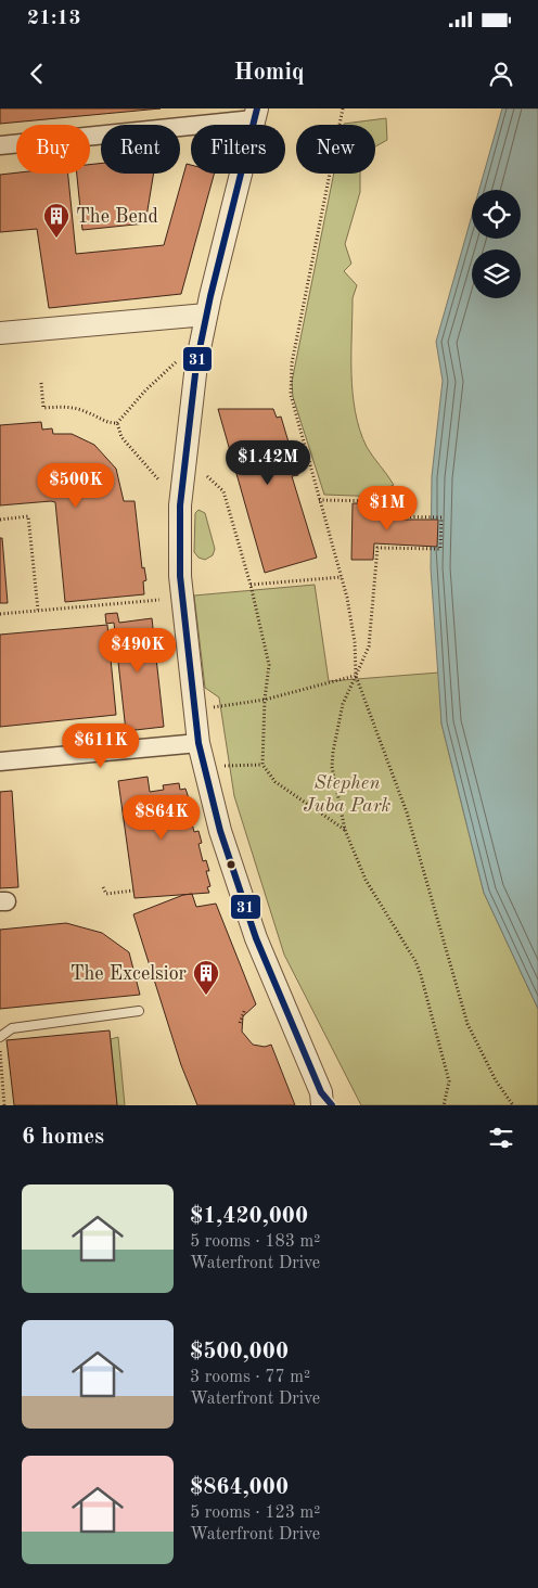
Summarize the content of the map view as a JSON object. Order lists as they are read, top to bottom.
{
  "parks": ["Stephen Juba Park"],
  "places": {
    "building": ["The Bend", "The Excelsior"]
  },
  "lines": ["transit line 31"],
  "page": {
    "status": "21:13",
    "header": "Homiq",
    "chip": [
      "Buy",
      "Rent",
      "Filters",
      "New"
    ],
    "price": [
      "$1.42M",
      "$500K",
      "$1M",
      "$490K",
      "$611K",
      "$864K"
    ],
    "heading": "6 homes",
    "list": [
      {
        "name": "$1,420,000",
        "note": "5 rooms · 183 m² · Waterfront Drive"
      },
      {
        "name": "$500,000",
        "note": "3 rooms · 77 m² · Waterfront Drive"
      },
      {
        "name": "$864,000",
        "note": "5 rooms · 123 m² · Waterfront Drive"
      }
    ]
  }
}
